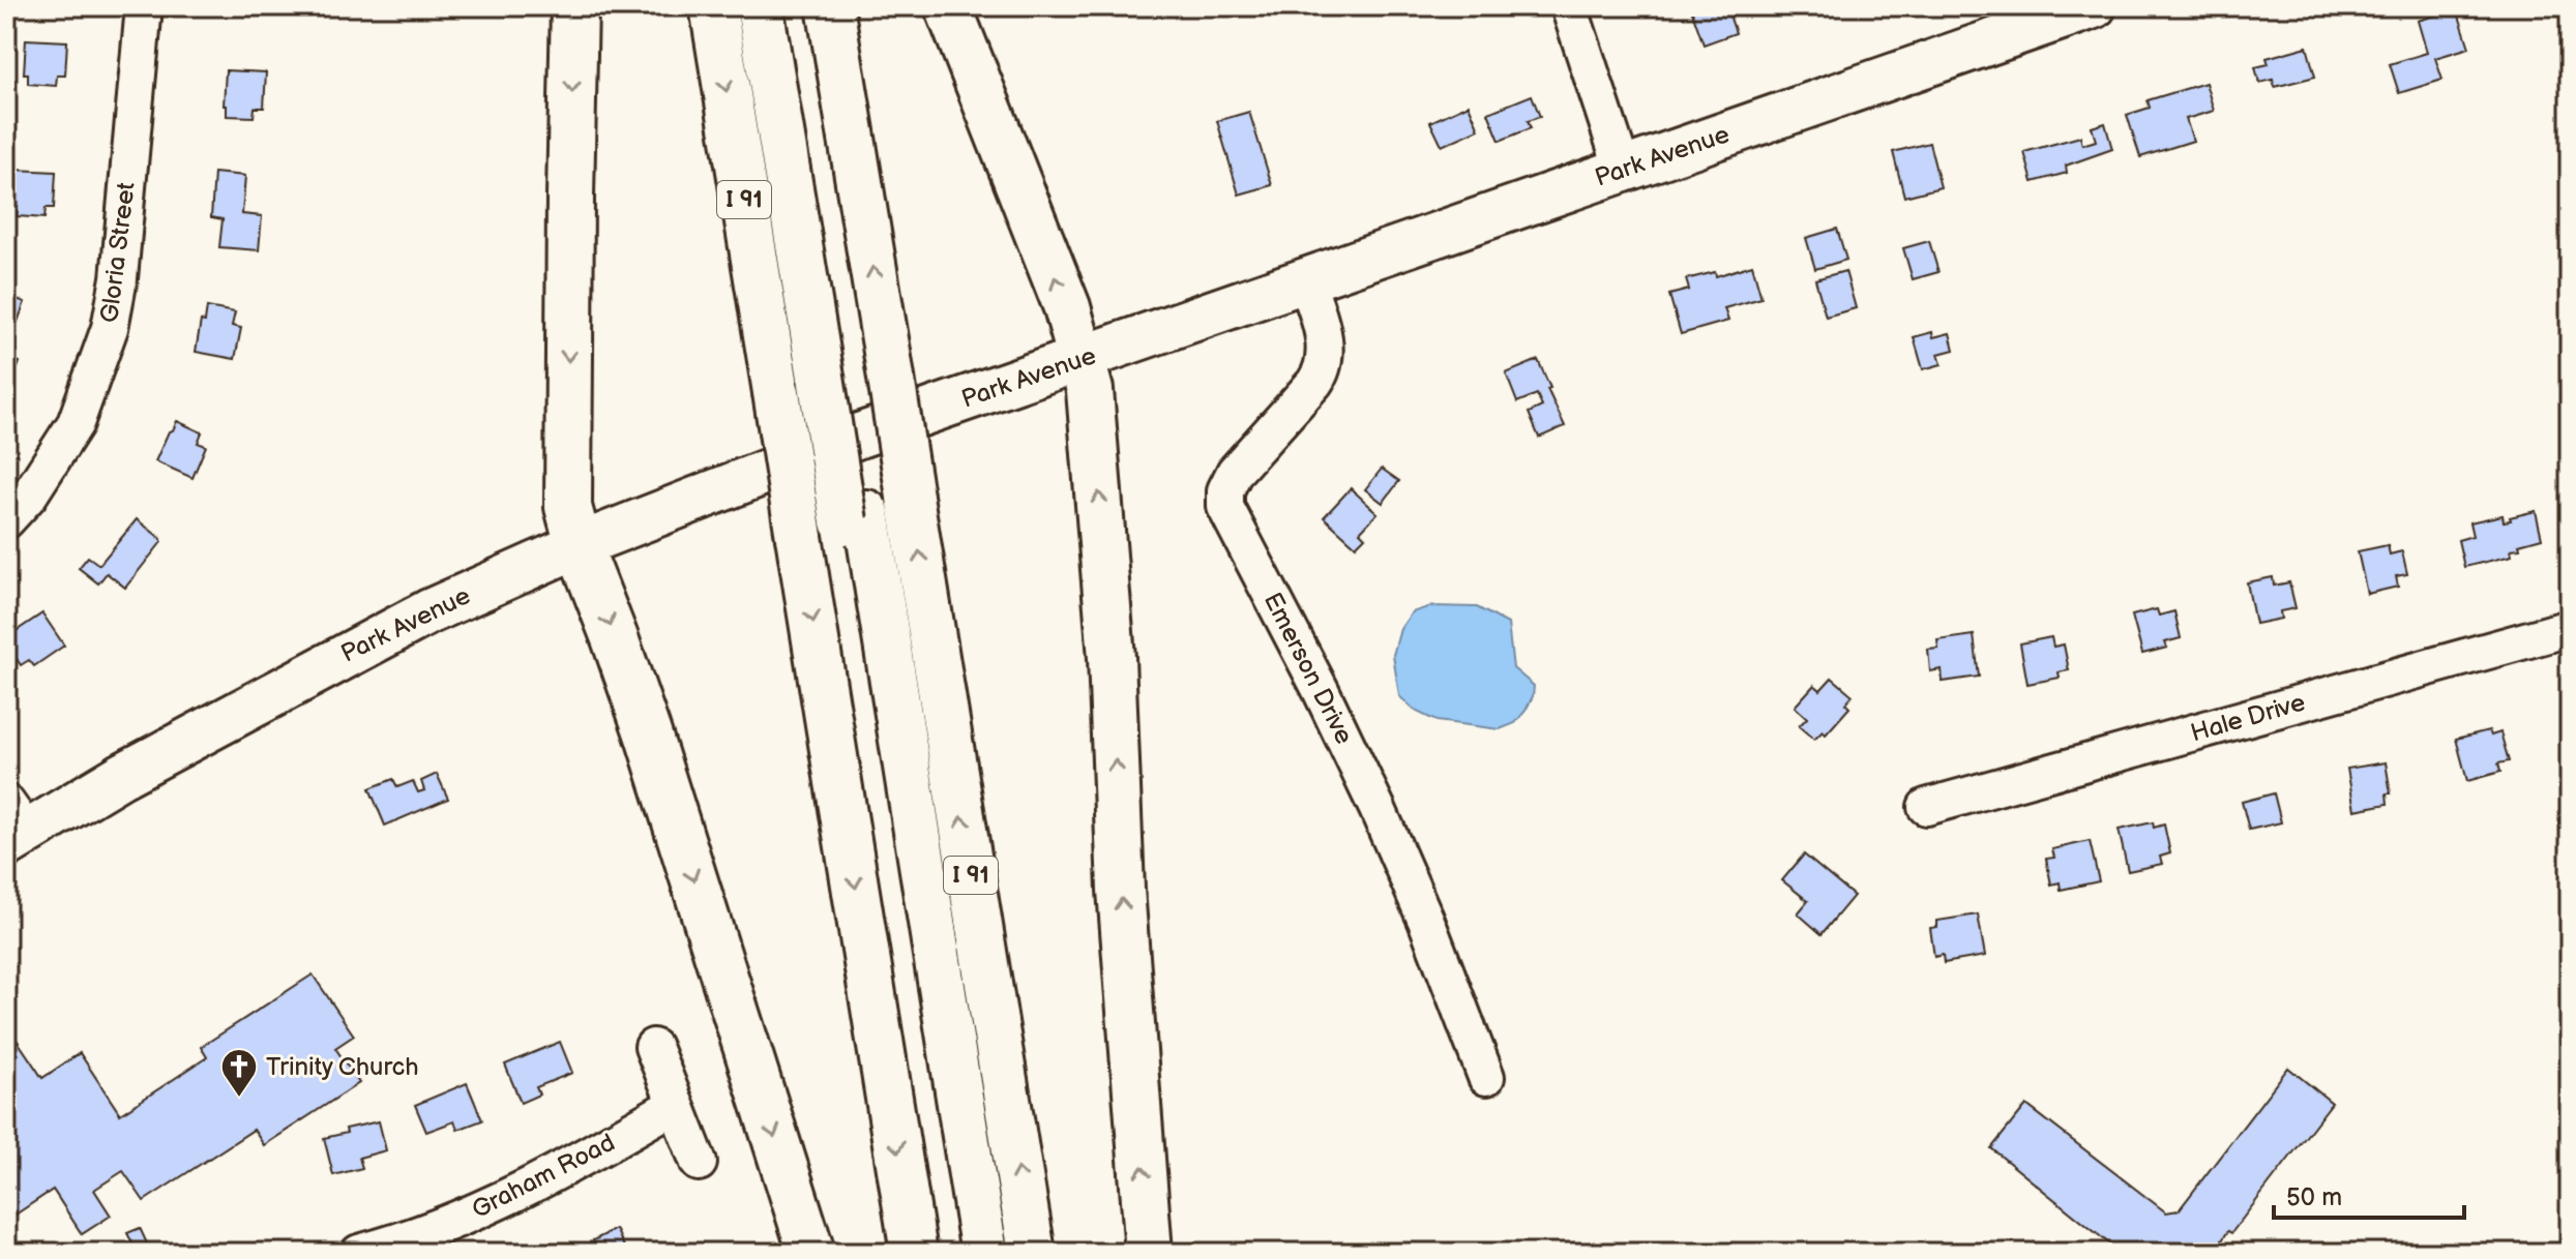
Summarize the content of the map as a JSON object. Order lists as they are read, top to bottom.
{
  "streets": {
    "highway": ["I 91"],
    "main road": ["Park Avenue"],
    "street": [
      "Gloria Street",
      "Emerson Drive",
      "Hale Drive",
      "Graham Road"
    ]
  },
  "crossings": [
    ["Park Avenue", "Emerson Drive"]
  ],
  "places": {
    "church": ["Trinity Church"]
  },
  "scale_bar": "50 m"
}
